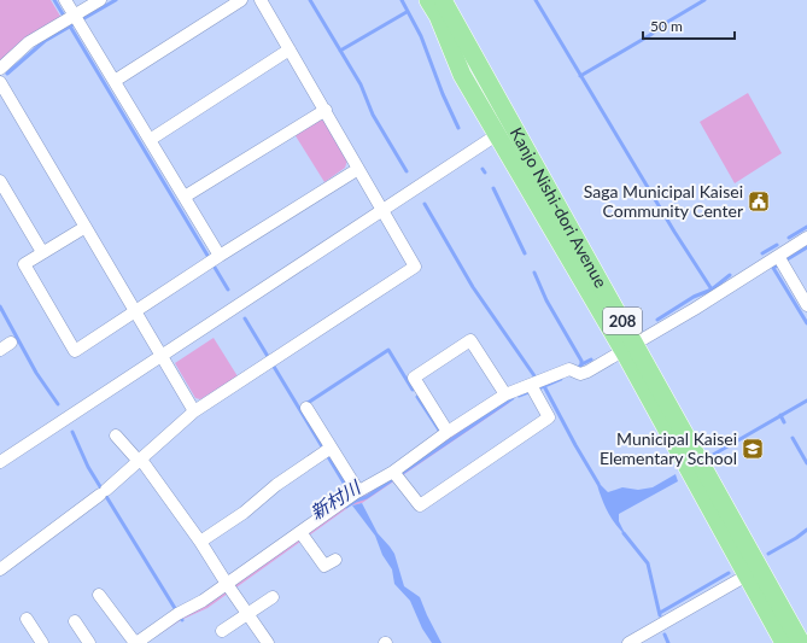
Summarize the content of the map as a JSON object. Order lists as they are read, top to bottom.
{
  "streets": {
    "highway": ["Kanjo Nishi-dori Avenue", "208"]
  },
  "water": ["新村川"],
  "places": {
    "public building": ["Saga Municipal Kaisei Community Center"],
    "school or university": ["Municipal Kaisei Elementary School"]
  },
  "scale_bar": "50 m"
}
